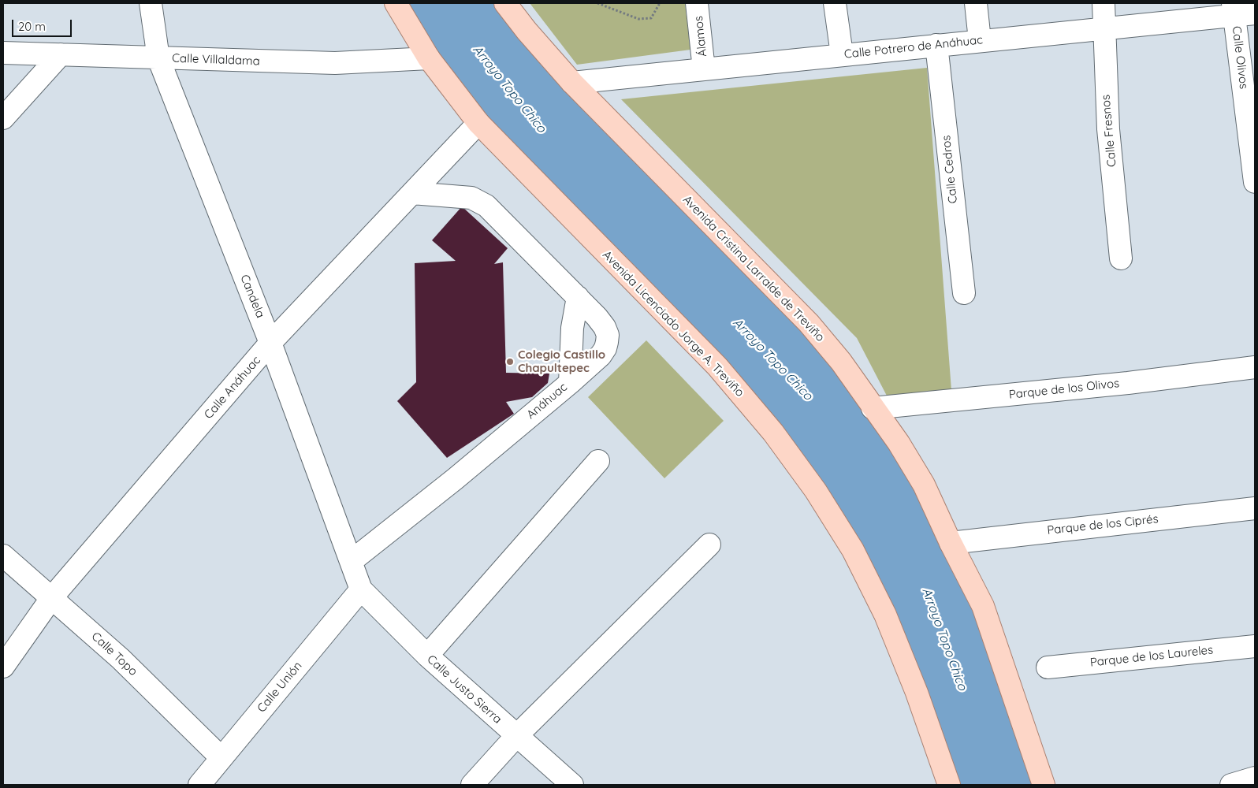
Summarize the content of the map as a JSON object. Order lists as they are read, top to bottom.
{
  "streets": {
    "main road": ["Avenida Cristina Larralde de Treviño", "Avenida Licenciado Jorge A. Treviño"],
    "street": [
      "Álamos",
      "Calle Potrero de Anáhuac",
      "Calle Olivos",
      "Calle Villaldama",
      "Calle Fresnos",
      "Calle Cedros",
      "Candela",
      "Calle Anáhuac",
      "Parque de los Olivos",
      "Anáhuac",
      "Parque de los Ciprés",
      "Calle Topo",
      "Parque de los Laureles",
      "Calle Unión",
      "Calle Justo Sierra"
    ]
  },
  "crossings": [
    ["Álamos", "Calle Potrero de Anáhuac"],
    ["Calle Potrero de Anáhuac", "Calle Olivos"],
    ["Calle Potrero de Anáhuac", "Calle Fresnos"],
    ["Calle Potrero de Anáhuac", "Calle Cedros"],
    ["Calle Potrero de Anáhuac", "Avenida Cristina Larralde de Treviño"],
    ["Calle Villaldama", "Candela"],
    ["Calle Villaldama", "Avenida Licenciado Jorge A. Treviño"],
    ["Avenida Cristina Larralde de Treviño", "Parque de los Olivos"],
    ["Avenida Cristina Larralde de Treviño", "Parque de los Ciprés"],
    ["Candela", "Calle Anáhuac"],
    ["Candela", "Anáhuac"],
    ["Candela", "Calle Unión"],
    ["Candela", "Calle Justo Sierra"],
    ["Avenida Licenciado Jorge A. Treviño", "Calle Anáhuac"],
    ["Calle Anáhuac", "Anáhuac"],
    ["Calle Anáhuac", "Calle Topo"],
    ["Calle Topo", "Calle Unión"],
    ["Calle Unión", "Calle Justo Sierra"]
  ],
  "water": ["Arroyo Topo Chico"],
  "places": ["Colegio Castillo Chapultepec"],
  "scale_bar": "20 m"
}
